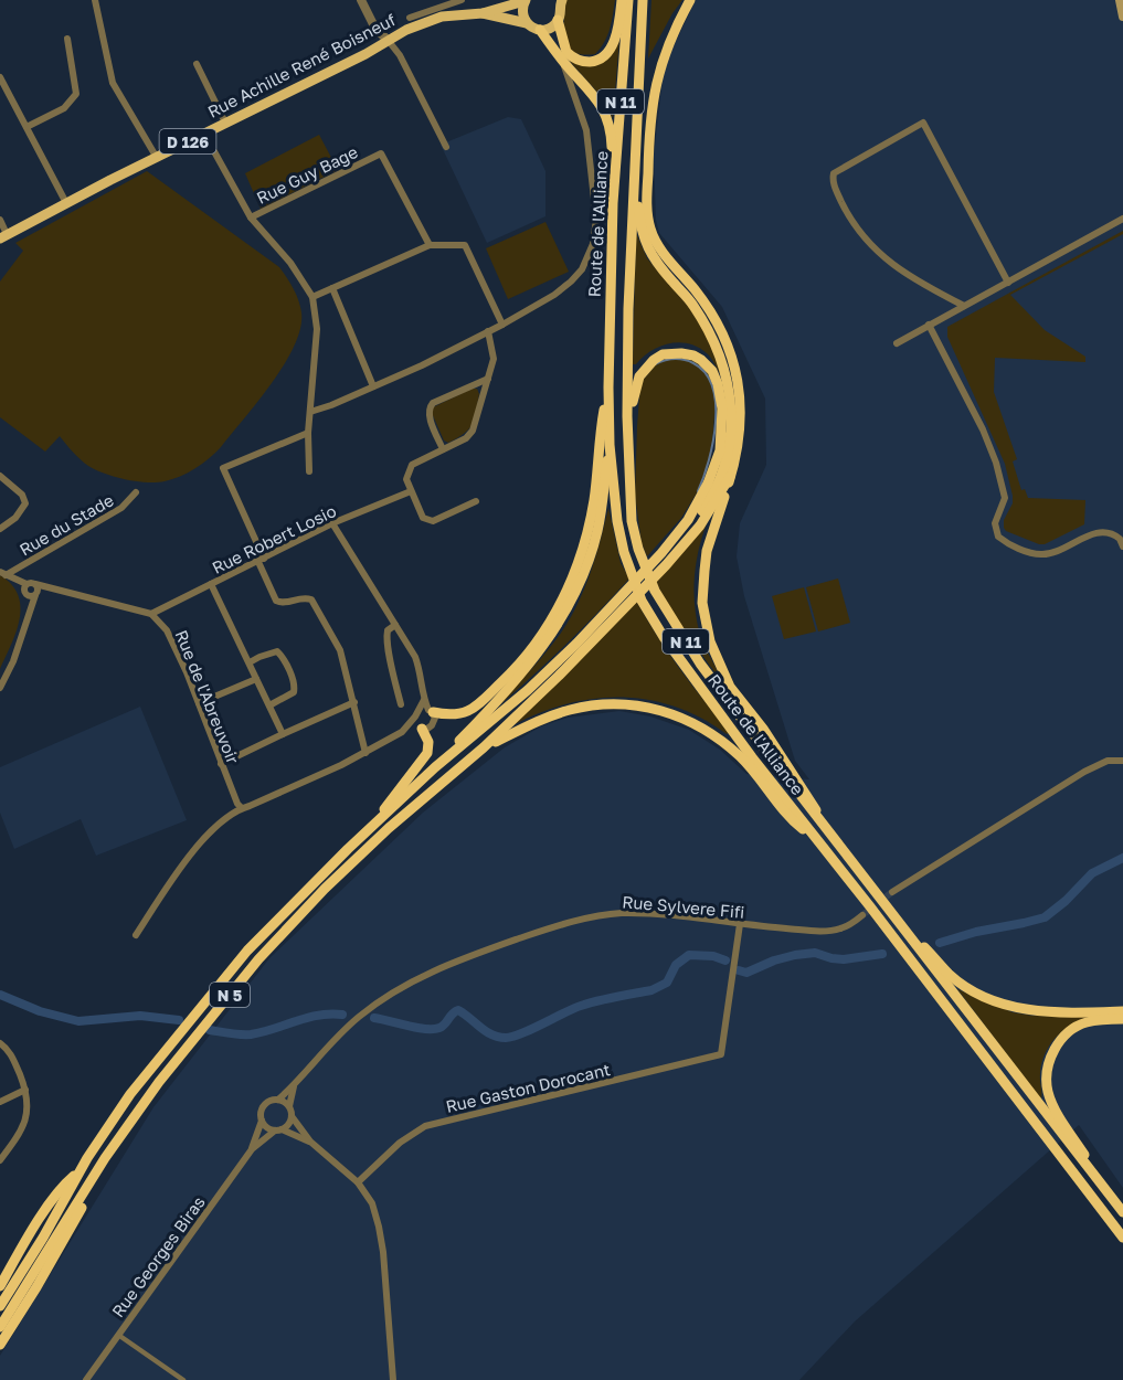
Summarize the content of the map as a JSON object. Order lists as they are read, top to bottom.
{
  "streets": {
    "highway": ["N 11", "Route de l'Alliance", "N 5"],
    "main road": ["Rue Achille René Boisneuf", "D 126"],
    "street": [
      "Rue Guy Bage",
      "Rue du Stade",
      "Rue Robert Losio",
      "Rue de l'Abreuvoir",
      "Rue Sylvere Fifi",
      "Rue Gaston Dorocant",
      "Rue Georges Biras"
    ]
  },
  "crossings": [
    ["Route de l'Alliance", "N 5"],
    ["Rue Robert Losio", "Rue de l'Abreuvoir"],
    ["Rue Sylvere Fifi", "Rue Gaston Dorocant"],
    ["Rue Sylvere Fifi", "Rue Georges Biras"]
  ]
}
